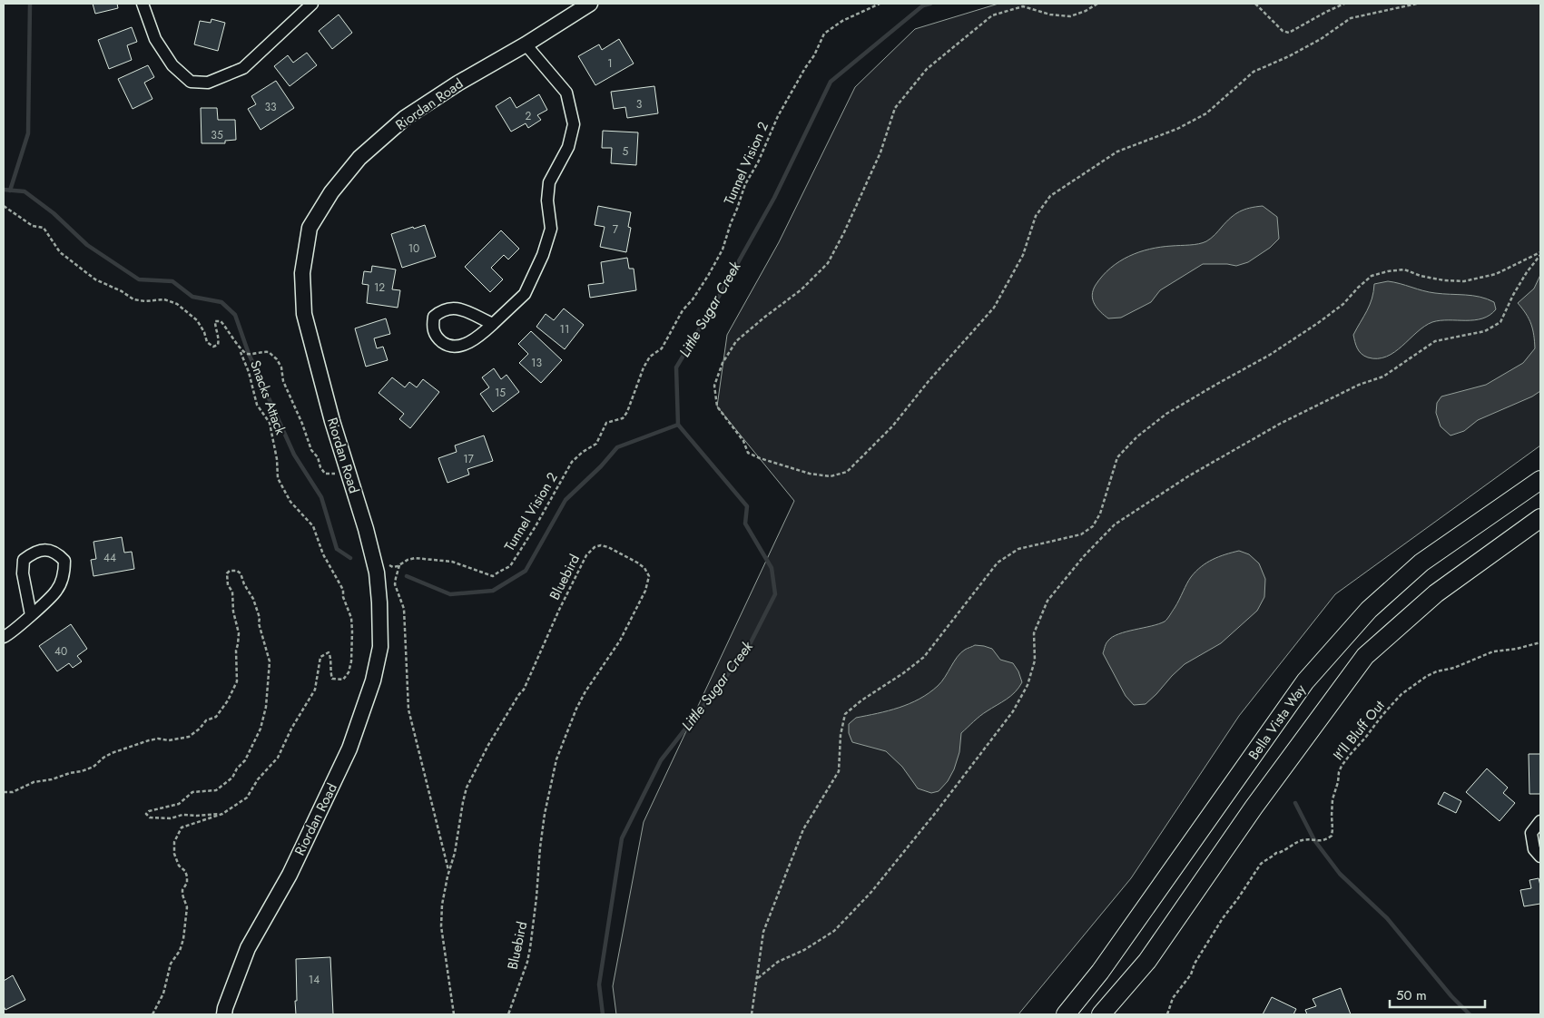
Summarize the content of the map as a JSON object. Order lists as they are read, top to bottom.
{
  "streets": {
    "main road": ["Bella Vista Way"],
    "street": ["Riordan Road"],
    "path": [
      "Tunnel Vision 2",
      "Snacks Attack",
      "Bluebird",
      "It'll Bluff Out"
    ]
  },
  "water": ["Little Sugar Creek"],
  "house_numbers": [
    "1",
    "3",
    "33",
    "2",
    "35",
    "5",
    "7",
    "10",
    "12",
    "11",
    "13",
    "15",
    "17",
    "44",
    "40",
    "14"
  ],
  "scale_bar": "50 m"
}
